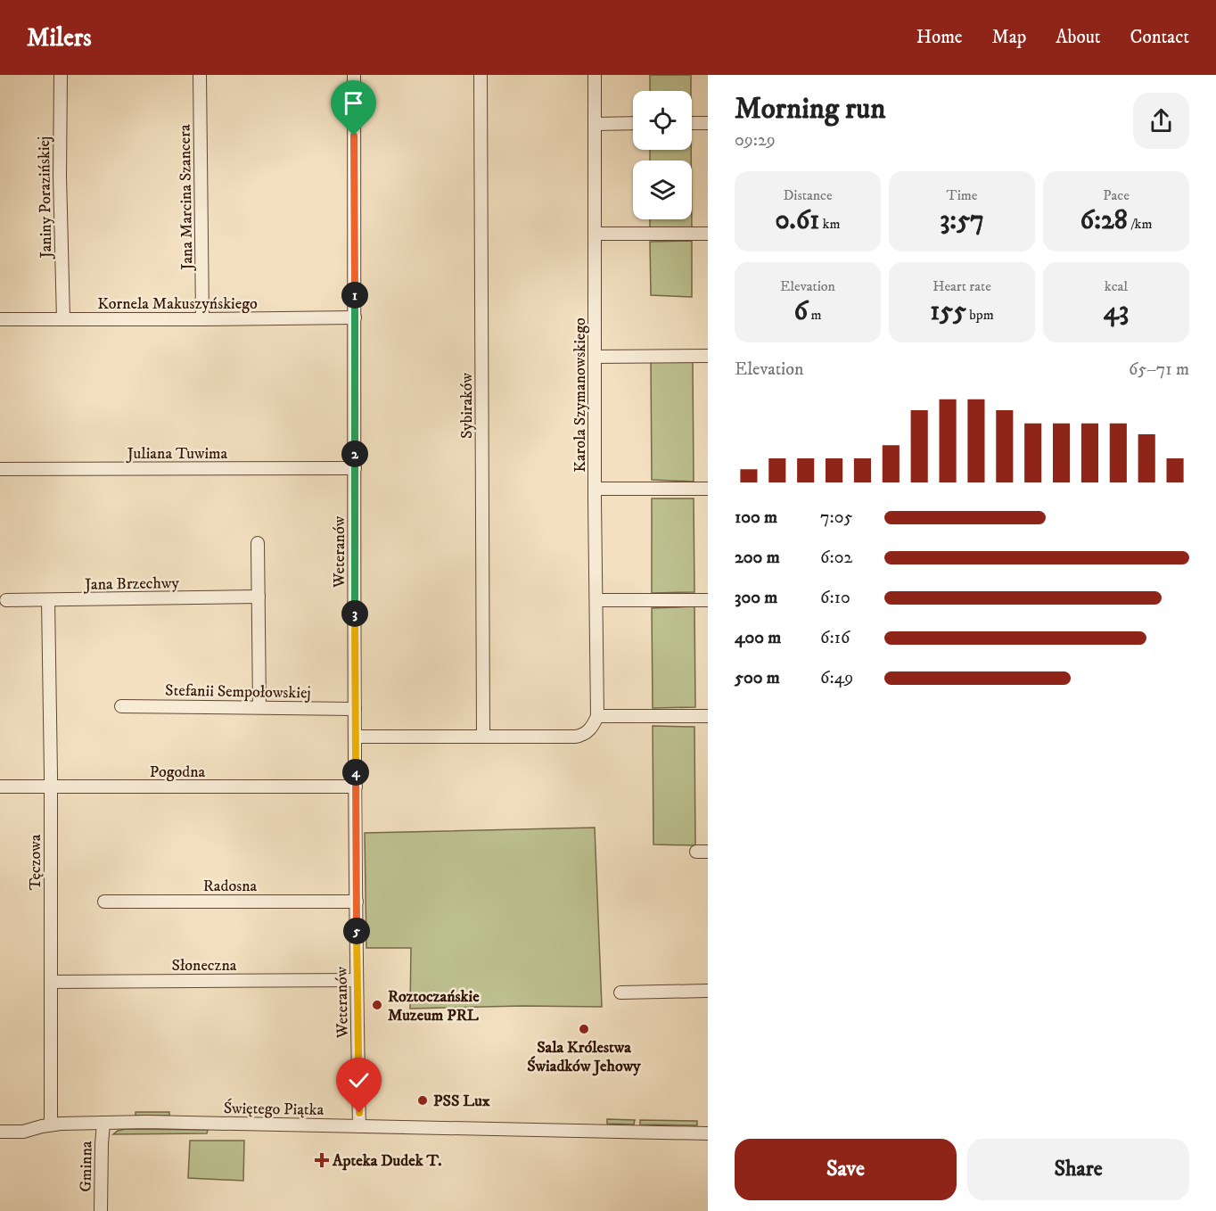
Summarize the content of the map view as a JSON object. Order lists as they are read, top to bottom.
{
  "streets": {
    "street": [
      "Janiny Porazińskiej",
      "Jana Marcina Szancera",
      "Kornela Makuszyńskiego",
      "Karola Szymanowskiego",
      "Sybiraków",
      "Juliana Tuwima",
      "Weteranów",
      "Jana Brzechwy",
      "Stefanii Sempołowskiej",
      "Pogodna",
      "Tęczowa",
      "Radosna",
      "Słoneczna",
      "Świętego Piątka",
      "Gminna"
    ]
  },
  "crossings": [
    ["Janiny Porazińskiej", "Kornela Makuszyńskiego"],
    ["Jana Marcina Szancera", "Kornela Makuszyńskiego"],
    ["Kornela Makuszyńskiego", "Weteranów"],
    ["Juliana Tuwima", "Weteranów"],
    ["Weteranów", "Stefanii Sempołowskiej"],
    ["Weteranów", "Pogodna"],
    ["Weteranów", "Radosna"],
    ["Weteranów", "Słoneczna"],
    ["Weteranów", "Świętego Piątka"],
    ["Jana Brzechwy", "Tęczowa"],
    ["Pogodna", "Tęczowa"],
    ["Tęczowa", "Słoneczna"],
    ["Tęczowa", "Świętego Piątka"],
    ["Świętego Piątka", "Gminna"]
  ],
  "places": {
    "other": ["Roztoczańskie Muzeum PRL", "Sala Królestwa Świadków Jehowy", "PSS Lux"],
    "health": ["Apteka Dudek T."]
  },
  "page": {
    "header": "Milers",
    "nav": [
      "Home",
      "Map",
      "About",
      "Contact"
    ],
    "heading": ["Morning run", "09:29"],
    "stats": [
      ["Distance", "0.61 km"],
      ["Time", "3:57"],
      ["Pace", "6:28 /km"],
      ["Elevation", "6 m"],
      ["Heart rate", "155 bpm"],
      ["kcal", "43"]
    ],
    "pins": [
      "1",
      "2",
      "3",
      "4",
      "5"
    ],
    "chart": ["Elevation", "65–71 m"],
    "list": [
      {
        "name": "100 m",
        "note": "7:05"
      },
      {
        "name": "200 m",
        "note": "6:02"
      },
      {
        "name": "300 m",
        "note": "6:10"
      },
      {
        "name": "400 m",
        "note": "6:16"
      },
      {
        "name": "500 m",
        "note": "6:49"
      }
    ],
    "buttons": ["Save", "Share"]
  }
}
